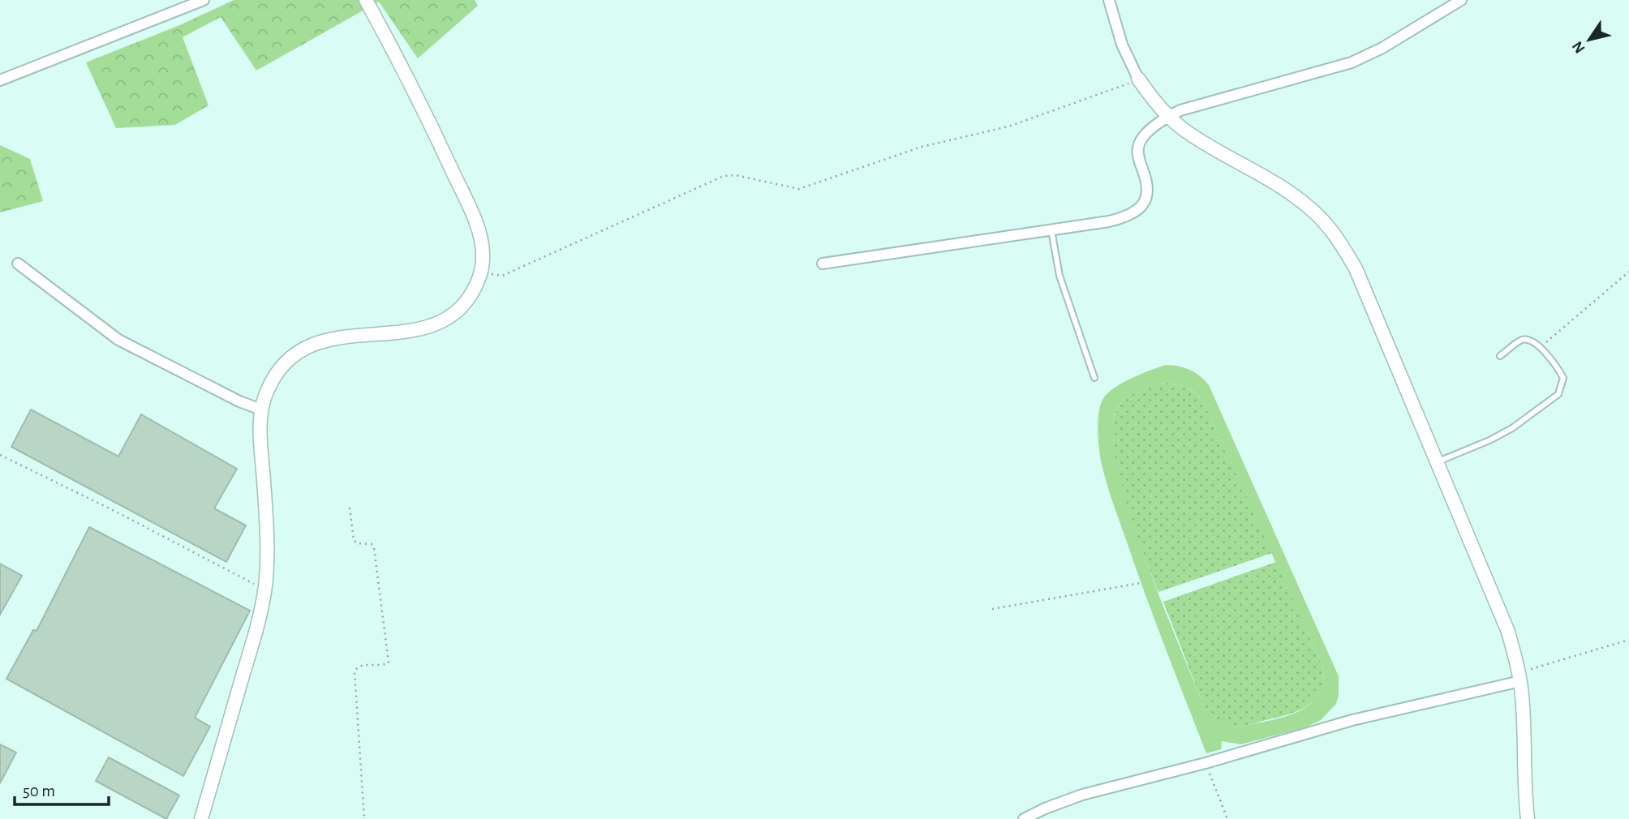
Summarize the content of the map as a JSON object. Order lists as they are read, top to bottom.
{
  "scale_bar": "50 m",
  "north": "bottom left"
}
